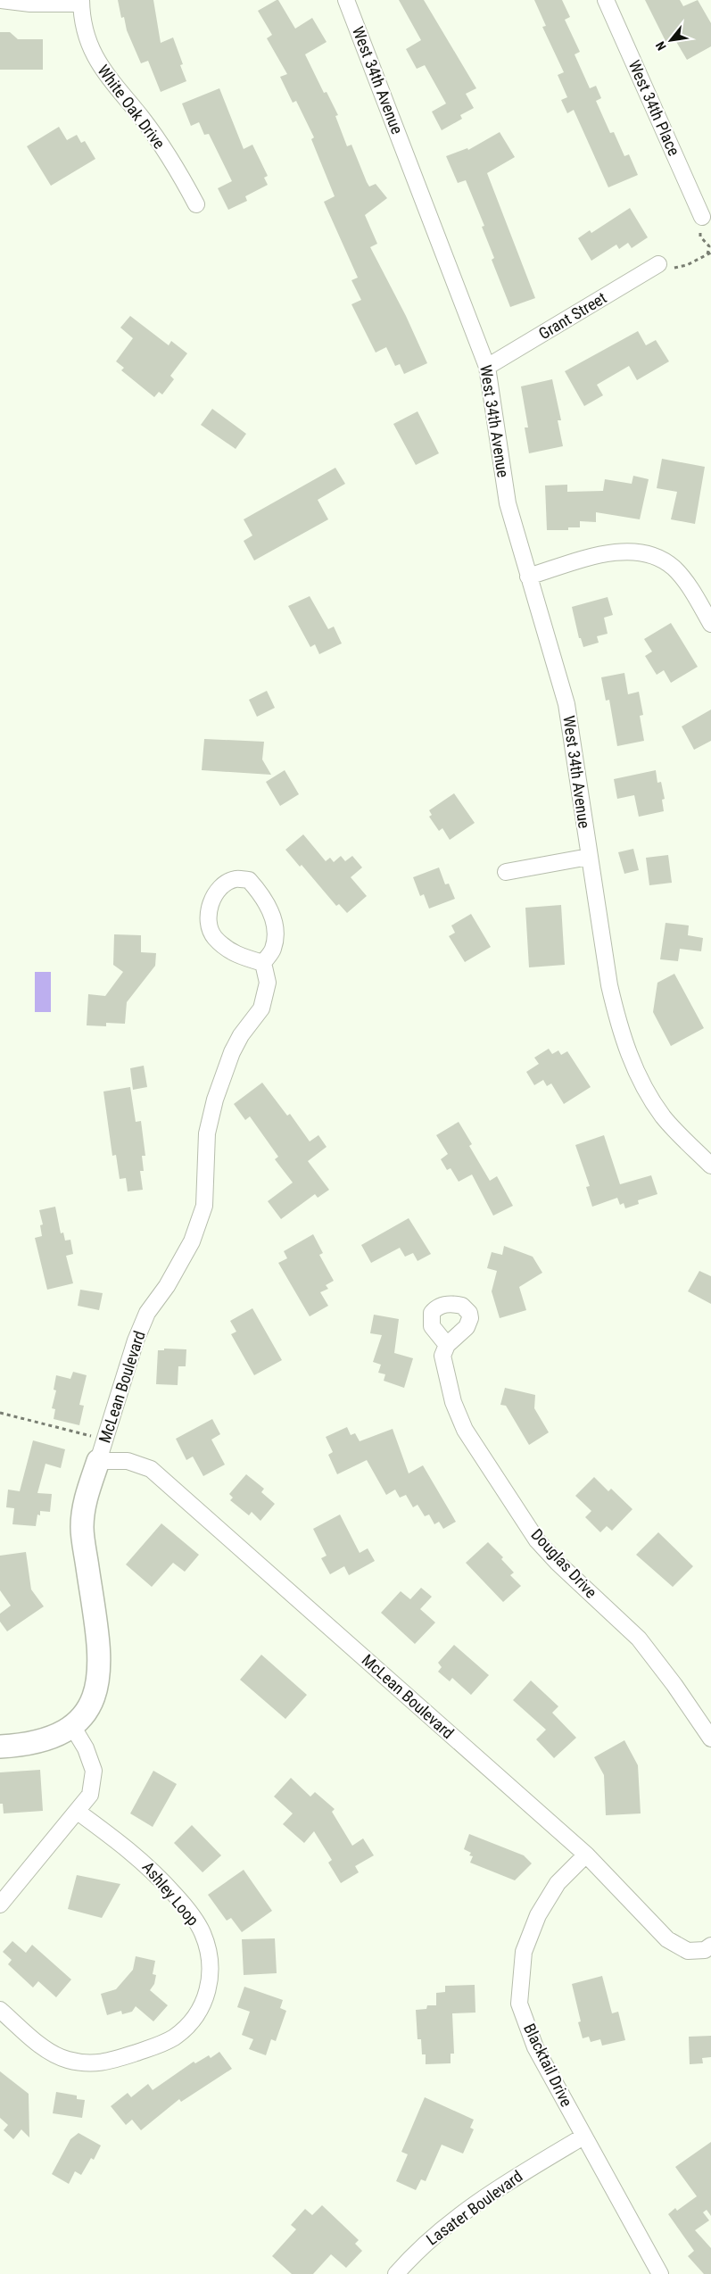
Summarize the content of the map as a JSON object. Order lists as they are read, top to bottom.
{
  "streets": {
    "street": [
      "West 34th Avenue",
      "White Oak Drive",
      "West 34th Place",
      "Grant Street",
      "McLean Boulevard",
      "Douglas Drive",
      "Ashley Loop",
      "Blacktail Drive",
      "Lasater Boulevard"
    ]
  },
  "crossings": [
    ["West 34th Avenue", "Grant Street"],
    ["McLean Boulevard", "Blacktail Drive"],
    ["Blacktail Drive", "Lasater Boulevard"]
  ],
  "north": "bottom left"
}
